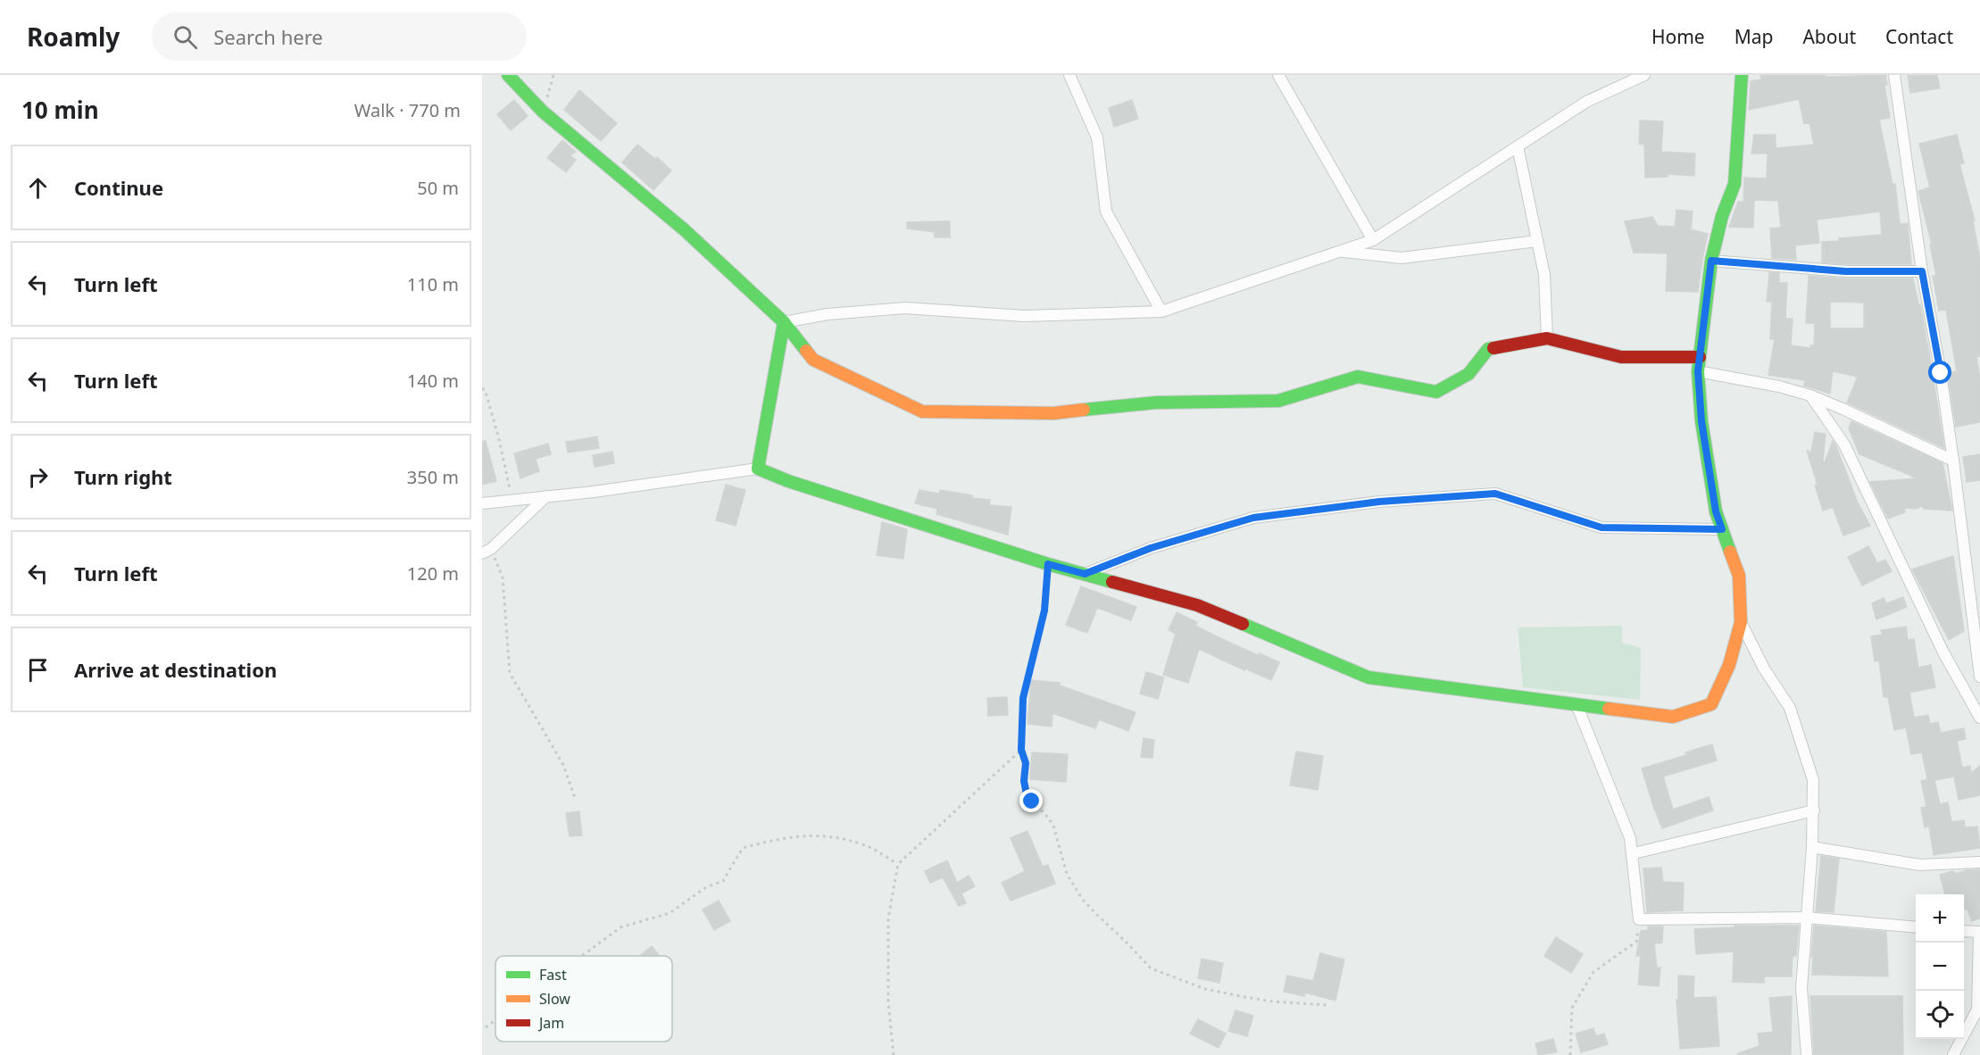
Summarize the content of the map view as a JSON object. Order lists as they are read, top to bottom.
{
  "legend": ["Fast", "Slow", "Jam"],
  "page": {
    "header": "Roamly",
    "search": "Search here",
    "nav": [
      "Home",
      "Map",
      "About",
      "Contact"
    ],
    "heading": ["10 min", "Walk · 770 m"],
    "list": [
      ["Continue", "50 m"],
      ["Turn left", "110 m"],
      ["Turn left", "140 m"],
      ["Turn right", "350 m"],
      ["Turn left", "120 m"],
      "Arrive at destination"
    ],
    "map_buttons": ["+", "−"]
  }
}
